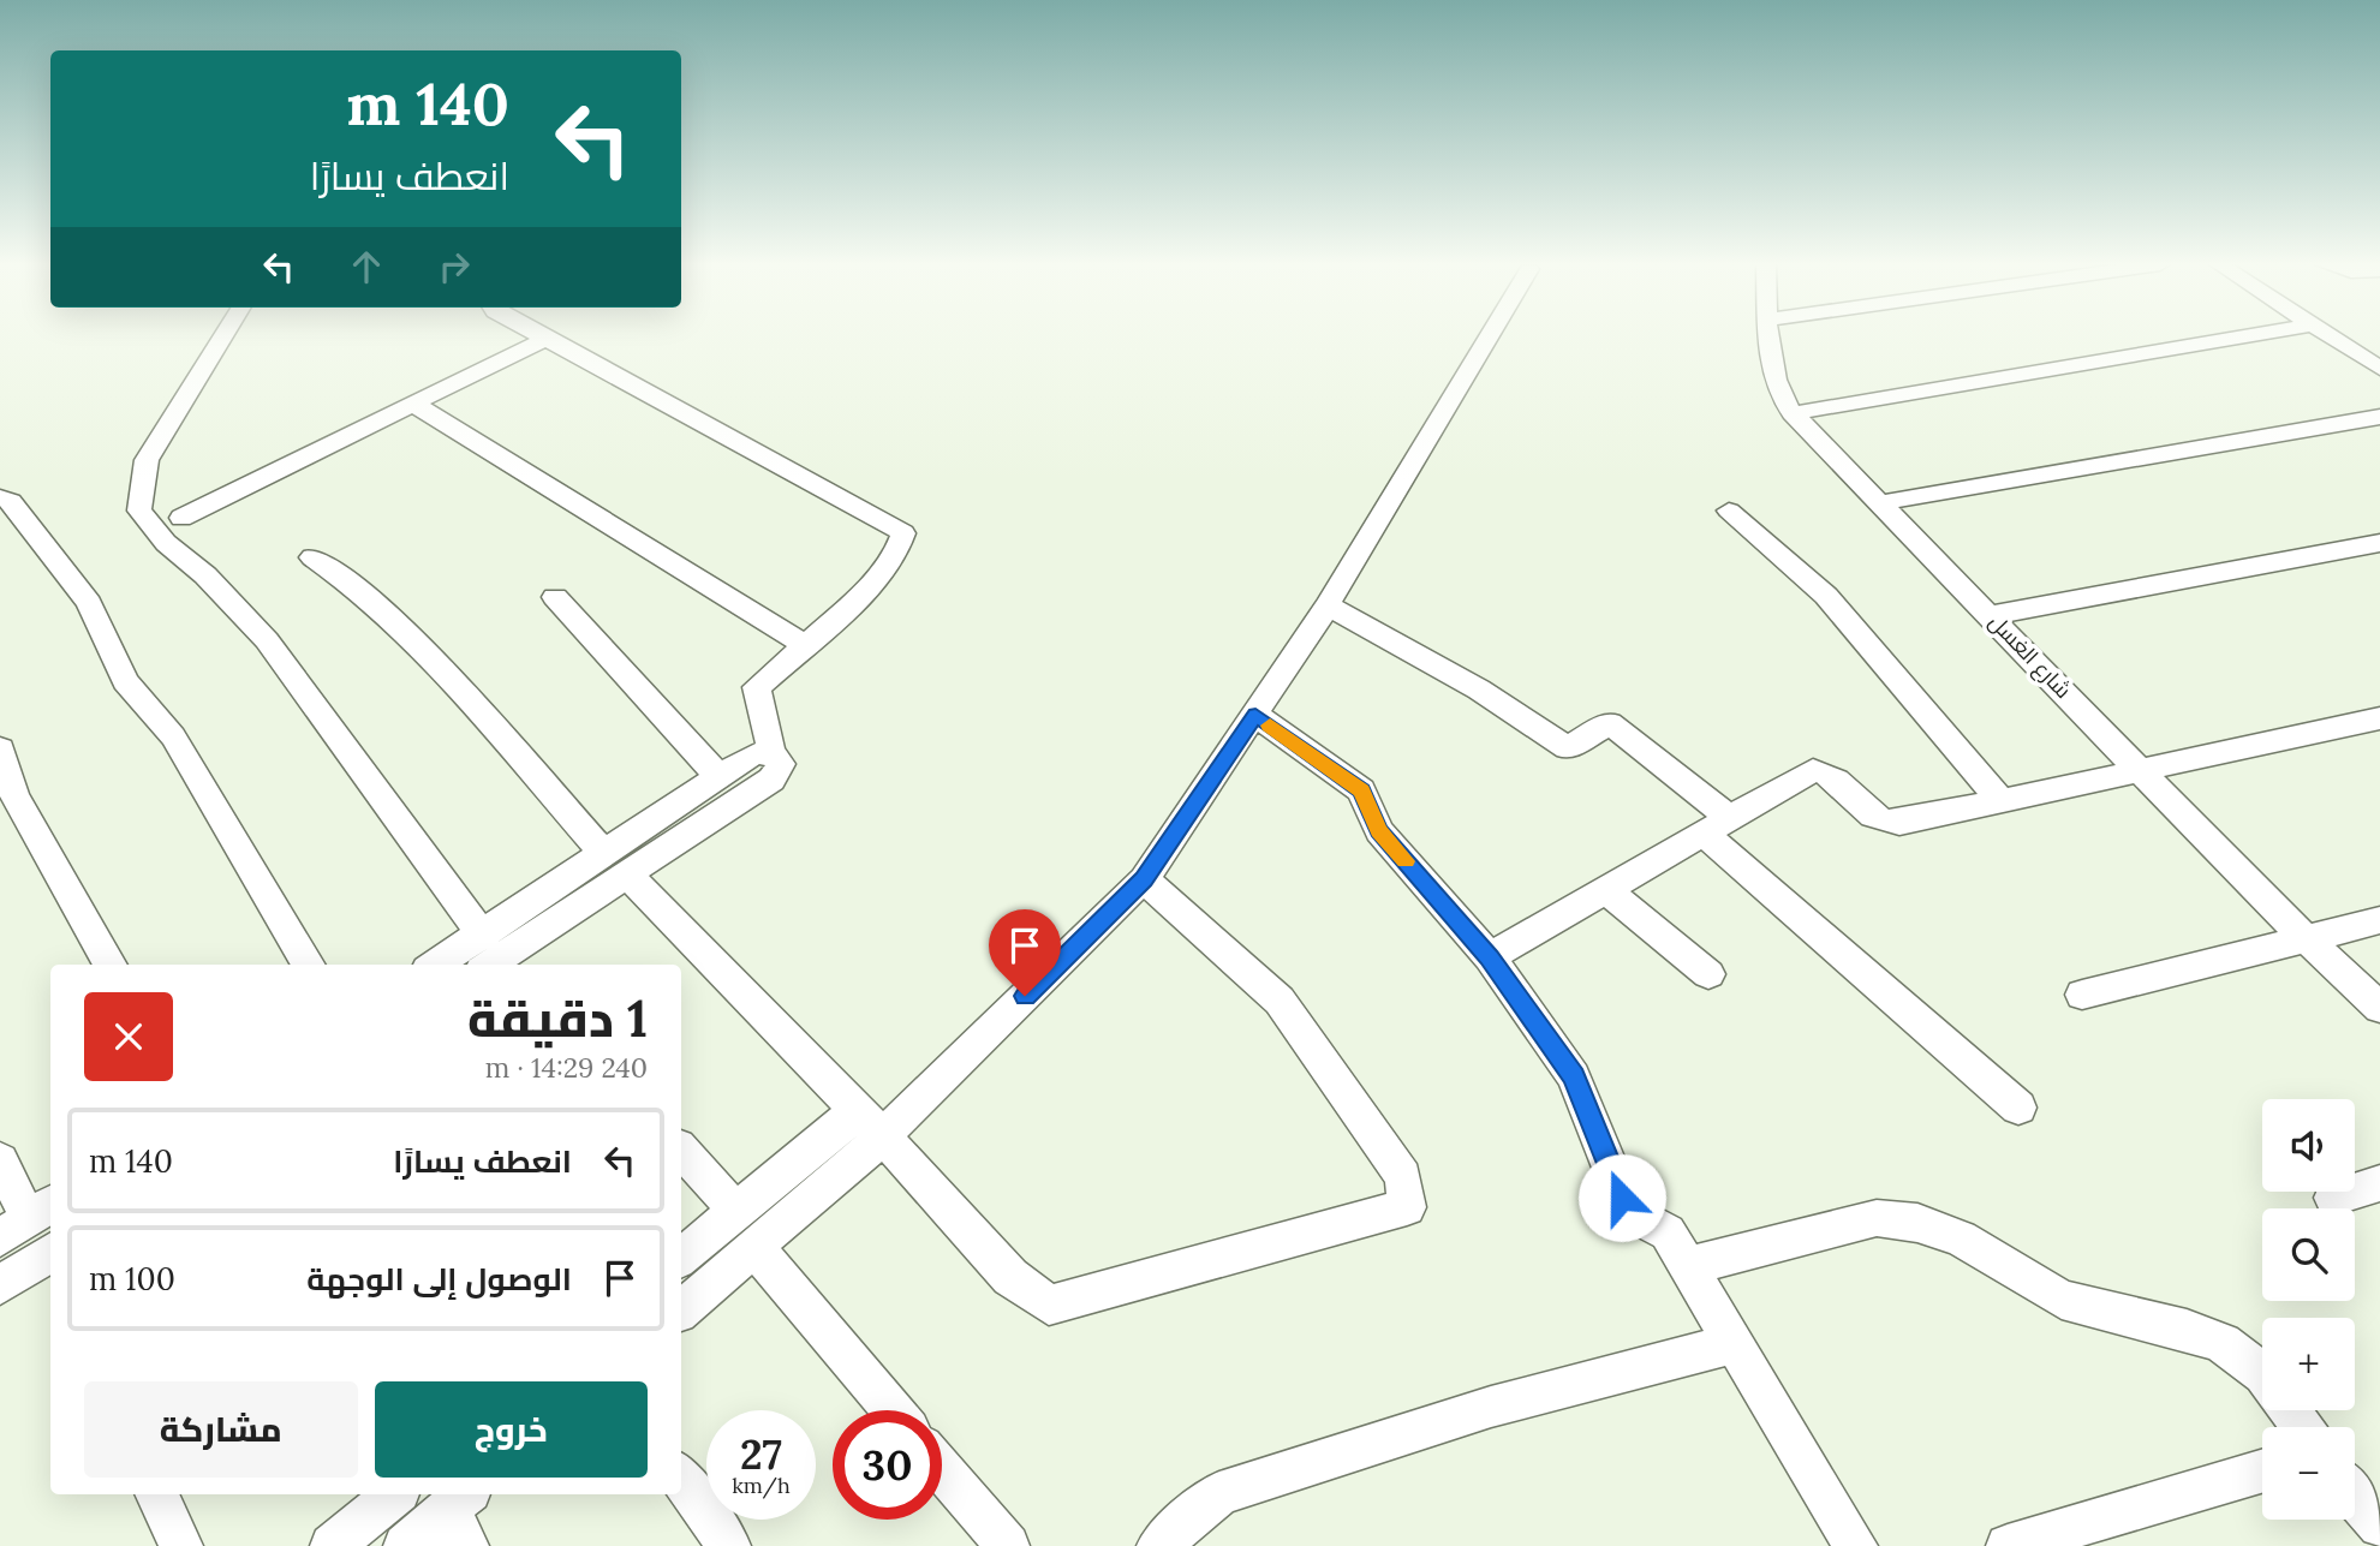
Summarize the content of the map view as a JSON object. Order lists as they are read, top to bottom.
{
  "streets": {
    "street": ["شارع الغسل"]
  },
  "page": {
    "turn": ["140 m", "انعطف يسارًا"],
    "heading": ["1 دقيقة", "240 m · 14:29"],
    "map_buttons": ["+", "−"],
    "list": [
      {
        "name": "انعطف يسارًا",
        "value": "140 m"
      },
      {
        "name": "الوصول إلى الوجهة",
        "value": "100 m"
      }
    ],
    "buttons": ["خروج", "مشاركة"],
    "speed": "27 km/h",
    "limit": "30"
  }
}
